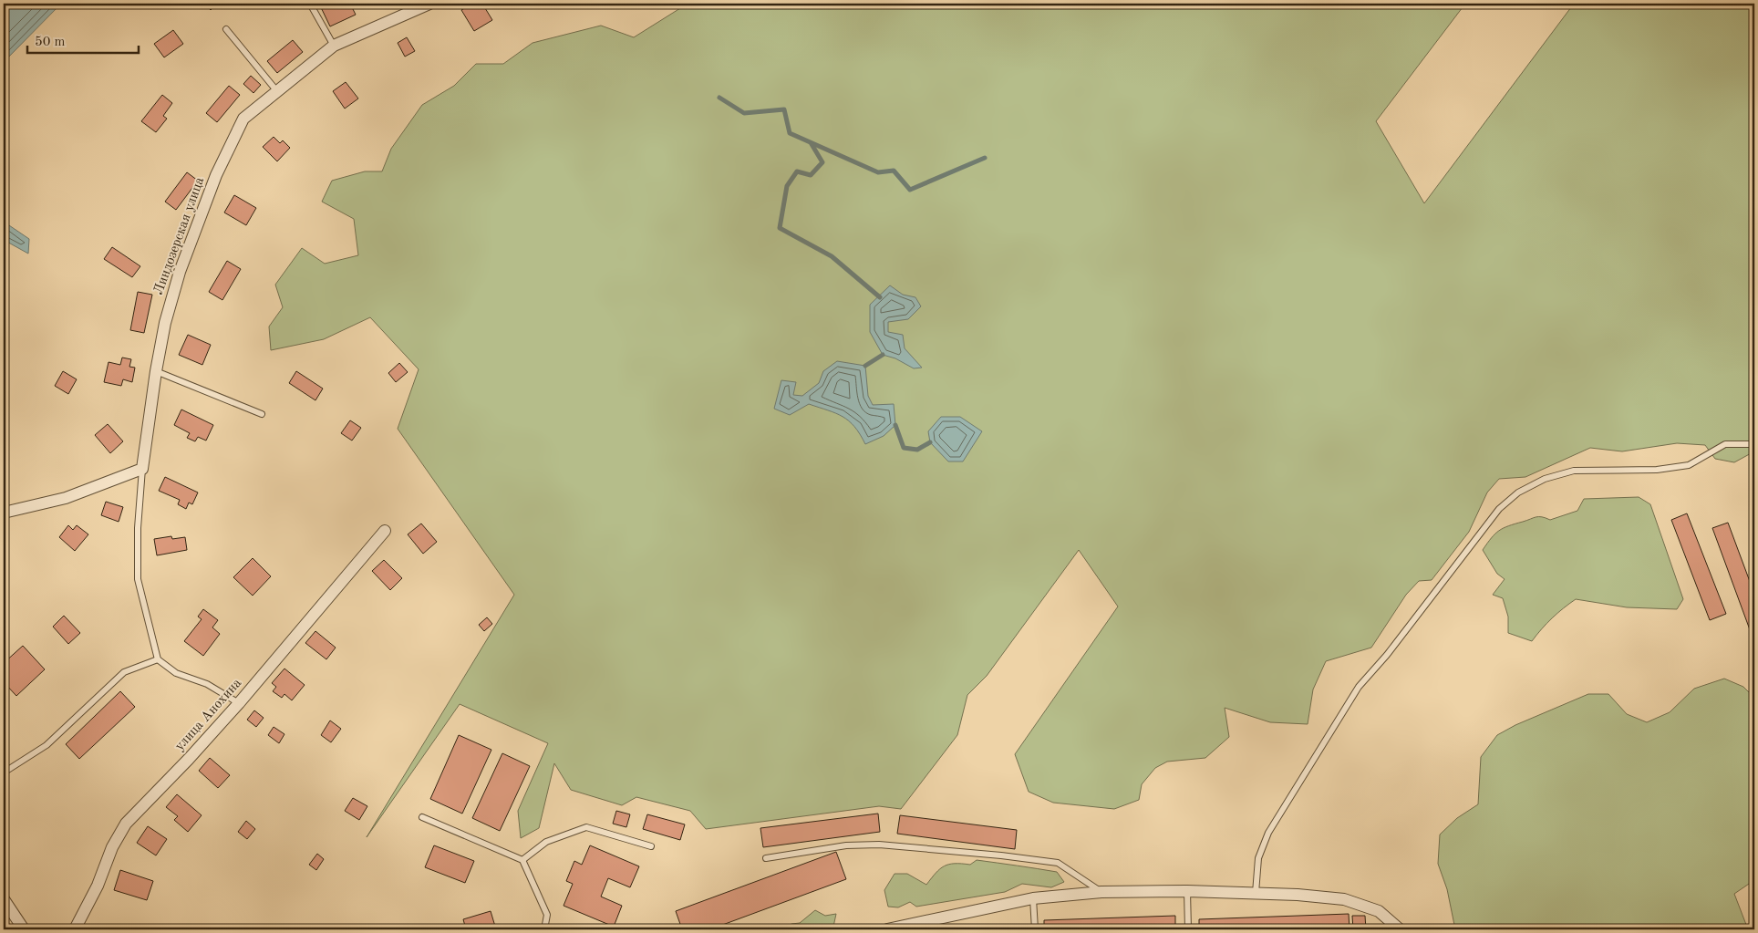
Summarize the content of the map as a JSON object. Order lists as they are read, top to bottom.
{
  "streets": {
    "street": ["Линдозерская улица", "улица Анохина"]
  },
  "scale_bar": "50 m"
}
